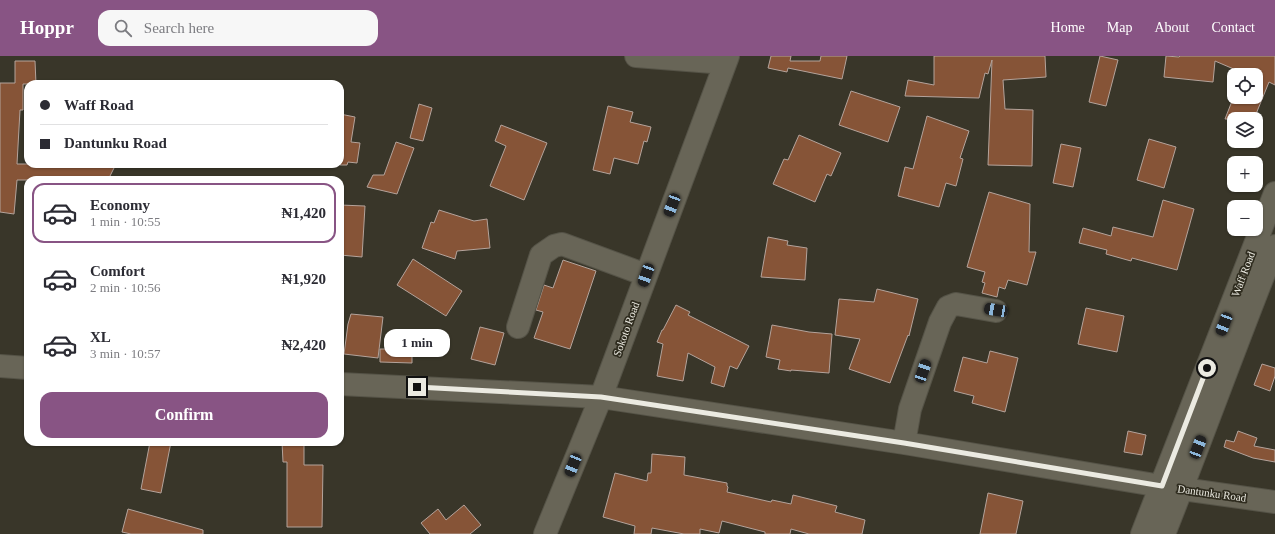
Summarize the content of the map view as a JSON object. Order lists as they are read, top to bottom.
{
  "streets": {
    "street": ["Waff Road", "Sokoto Road", "Dantunku Road"]
  },
  "crossings": [
    ["Waff Road", "Dantunku Road"],
    ["Sokoto Road", "Dantunku Road"]
  ],
  "page": {
    "header": "Hoppr",
    "search": "Search here",
    "nav": [
      "Home",
      "Map",
      "About",
      "Contact"
    ],
    "map_buttons": ["+", "−"],
    "banner": ["Waff Road", "Dantunku Road"],
    "list": [
      {
        "name": "Economy",
        "note": "1 min · 10:55",
        "value": "₦1,420"
      },
      {
        "name": "Comfort",
        "note": "2 min · 10:56",
        "value": "₦1,920"
      },
      {
        "name": "XL",
        "note": "3 min · 10:57",
        "value": "₦2,420"
      }
    ],
    "bubble": "1 min",
    "buttons": "Confirm"
  }
}
